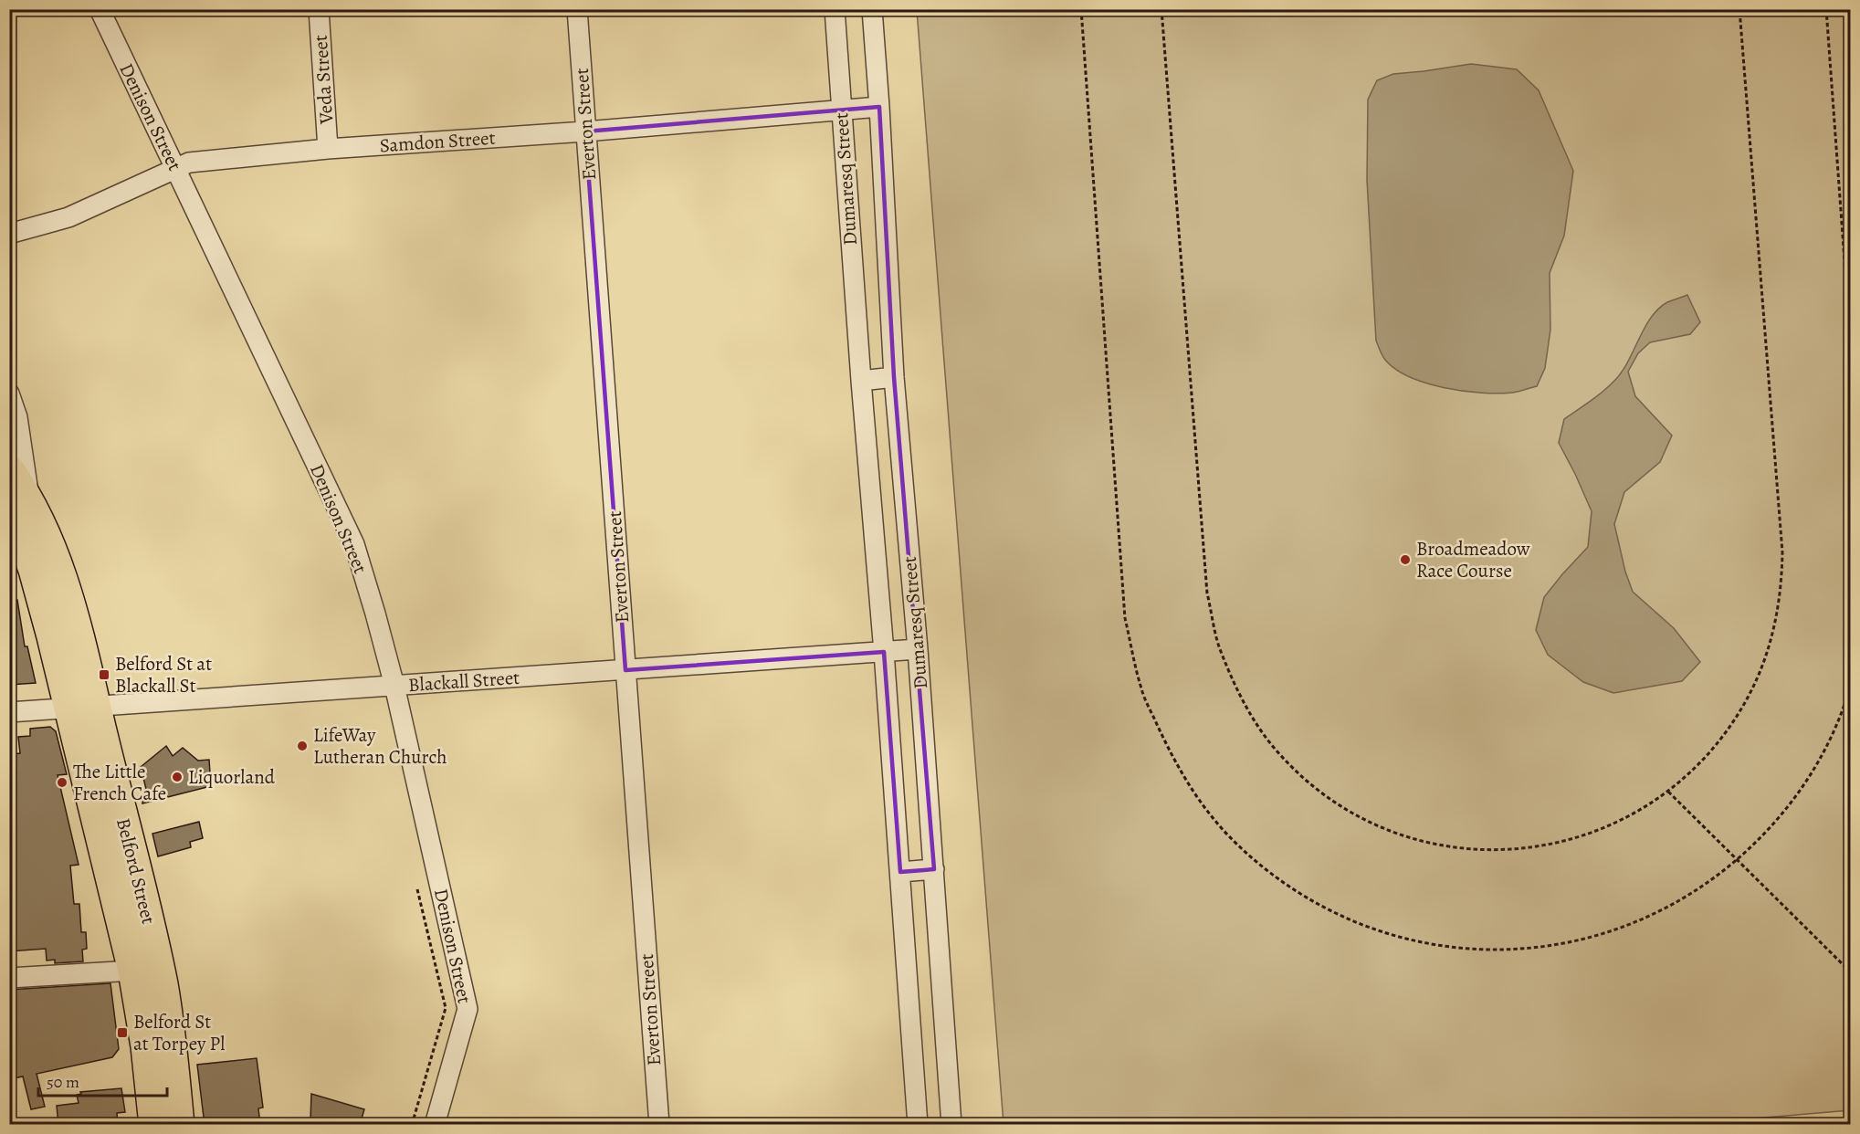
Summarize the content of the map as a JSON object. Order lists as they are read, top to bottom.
{
  "streets": {
    "main road": ["Belford Street"],
    "street": [
      "Veda Street",
      "Denison Street",
      "Everton Street",
      "Samdon Street",
      "Dumaresq Street",
      "Blackall Street"
    ]
  },
  "crossings": [
    ["Veda Street", "Samdon Street"],
    ["Denison Street", "Samdon Street"],
    ["Denison Street", "Blackall Street"],
    ["Everton Street", "Samdon Street"],
    ["Everton Street", "Blackall Street"],
    ["Samdon Street", "Dumaresq Street"],
    ["Dumaresq Street", "Blackall Street"],
    ["Blackall Street", "Belford Street"]
  ],
  "places": {
    "other": [
      "Broadmeadow Race Course",
      "LifeWay Lutheran Church",
      "Liquorland",
      "The Little French Cafe"
    ],
    "transit": ["Belford St at Blackall St", "Belford St at Torpey Pl"]
  },
  "scale_bar": "50 m"
}
